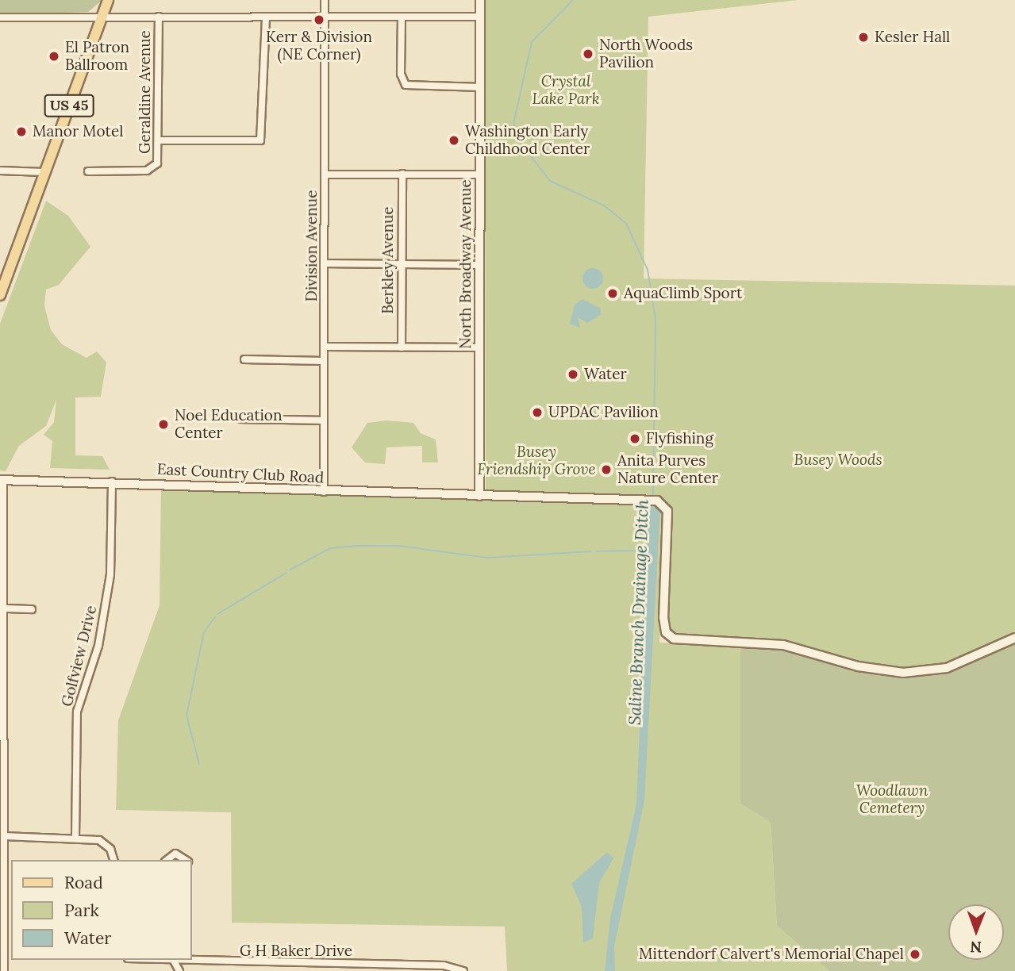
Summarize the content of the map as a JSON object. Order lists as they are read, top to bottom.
{
  "streets": {
    "main road": ["US 45"],
    "street": [
      "Geraldine Avenue",
      "Division Avenue",
      "Berkley Avenue",
      "North Broadway Avenue",
      "East Country Club Road",
      "Golfview Drive",
      "G H Baker Drive"
    ]
  },
  "crossings": [
    ["Division Avenue", "East Country Club Road"],
    ["North Broadway Avenue", "East Country Club Road"],
    ["East Country Club Road", "Golfview Drive"]
  ],
  "water": ["Saline Branch Drainage Ditch"],
  "parks": [
    "Crystal Lake Park",
    "Busey Friendship Grove",
    "Busey Woods",
    "Woodlawn Cemetery"
  ],
  "places": [
    "Kerr & Division (NE Corner)",
    "Kesler Hall",
    "North Woods Pavilion",
    "El Patron Ballroom",
    "Manor Motel",
    "Washington Early Childhood Center",
    "AquaClimb Sport",
    "Water",
    "UPDAC Pavilion",
    "Noel Education Center",
    "Flyfishing",
    "Anita Purves Nature Center",
    "Mittendorf Calvert's Memorial Chapel"
  ],
  "legend": ["Road", "Park", "Water"],
  "north": "bottom"
}
